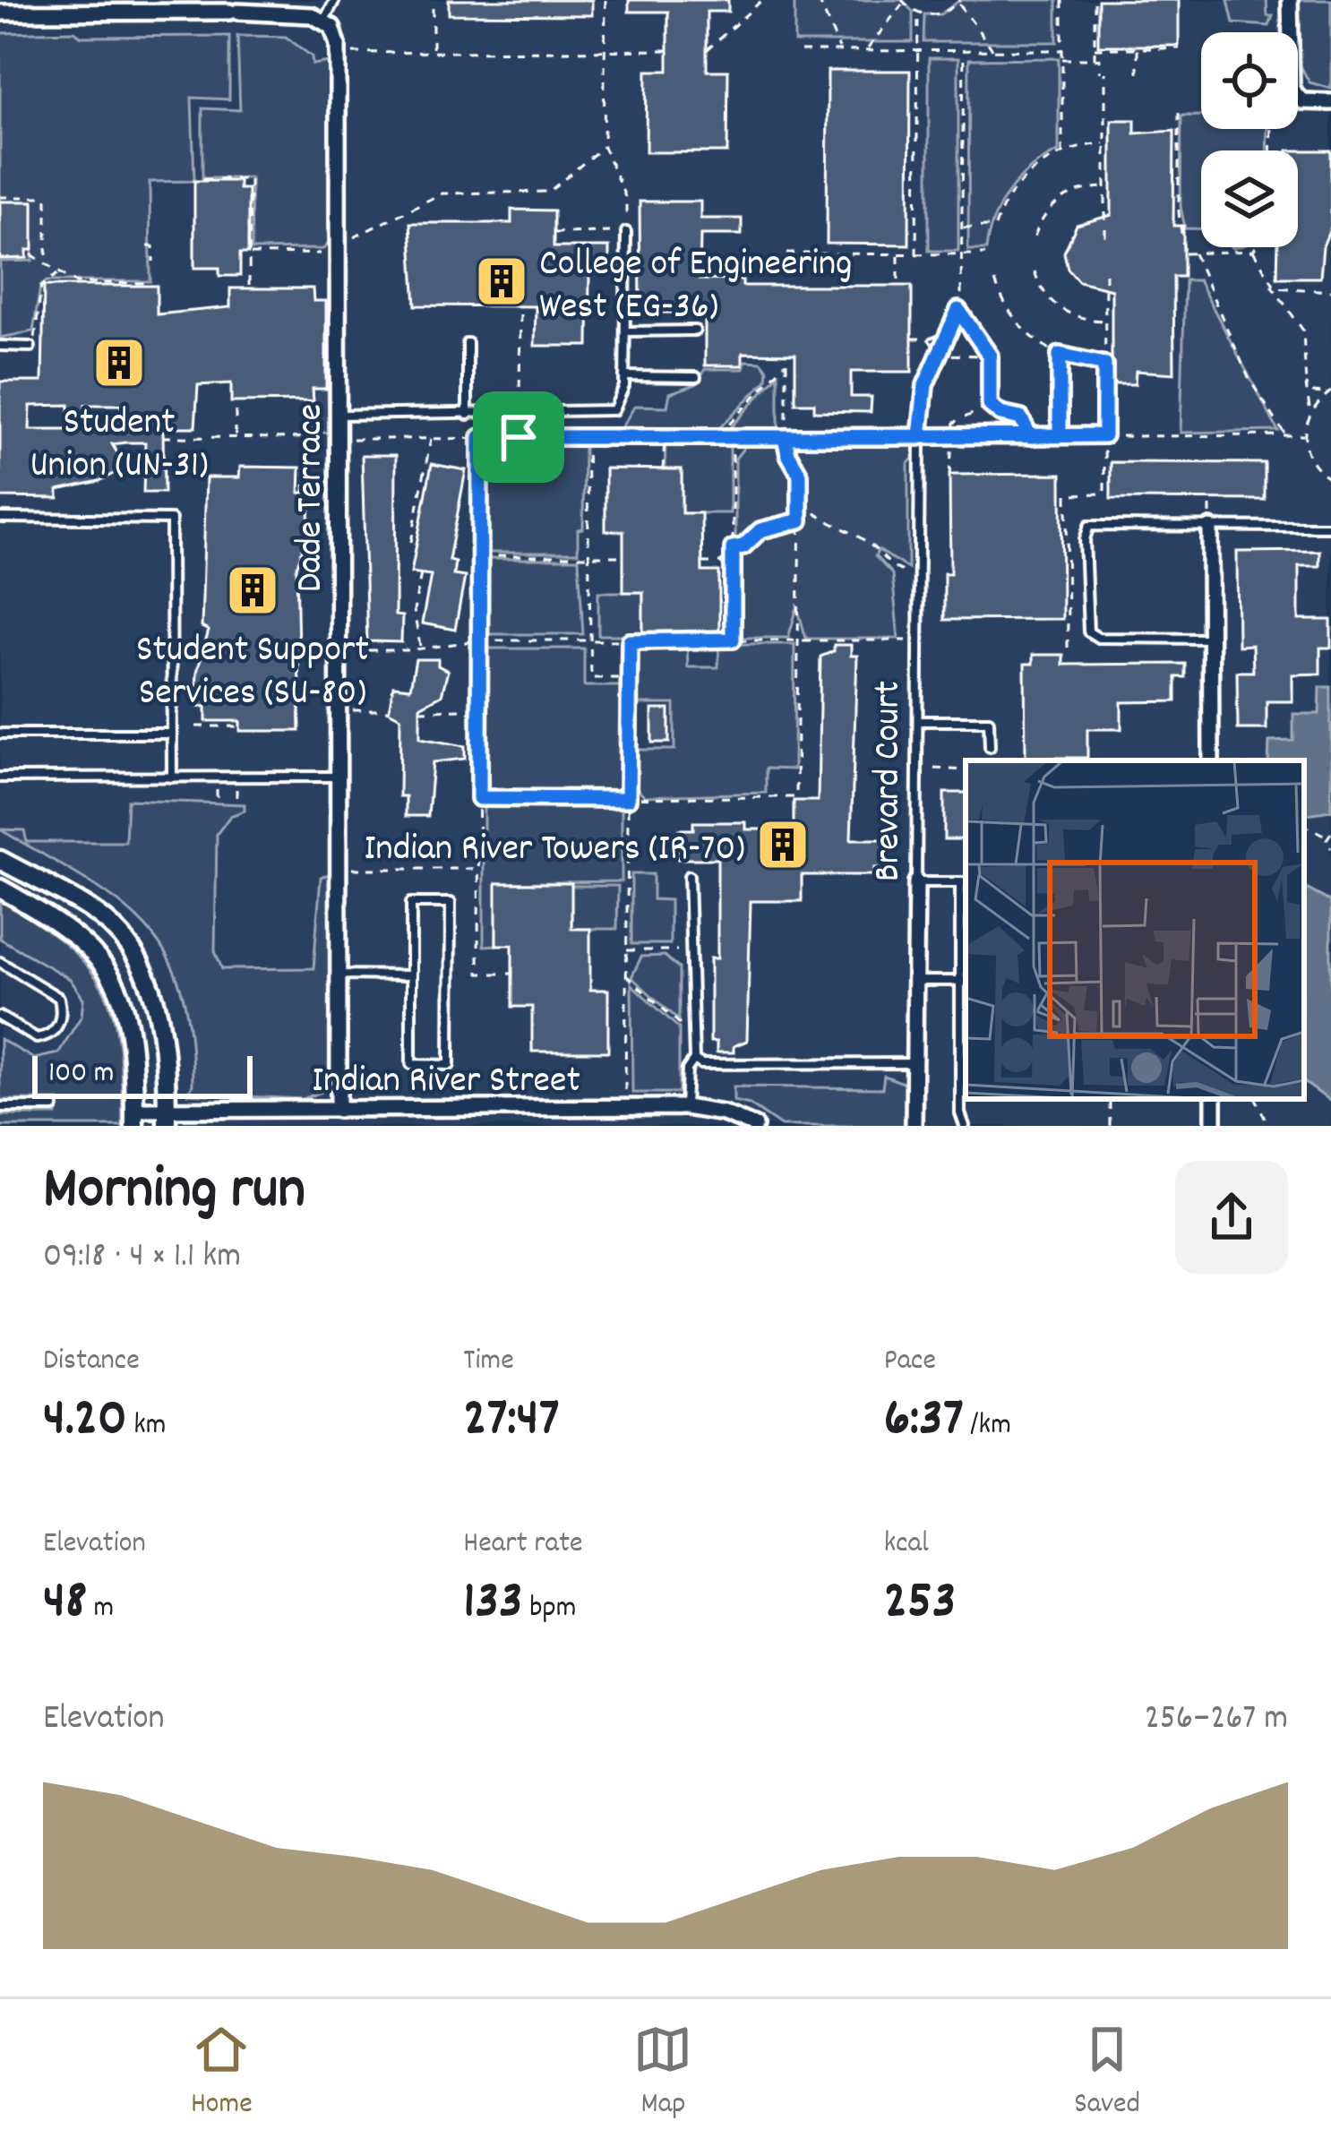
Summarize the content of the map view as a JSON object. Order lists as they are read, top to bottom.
{
  "streets": {
    "street": ["Dade Terrace", "Brevard Court", "Indian River Street"]
  },
  "crossings": [
    ["Dade Terrace", "Indian River Street"]
  ],
  "places": {
    "building": [
      "College of Engineering West (EG-36)",
      "Student Union (UN-31)",
      "Student Support Services (SU-80)",
      "Indian River Towers (IR-70)"
    ]
  },
  "scale_bar": "100 m",
  "page": {
    "scale": "100 m",
    "heading": ["Morning run", "09:18 · 4 × 1.1 km"],
    "stats": [
      ["Distance", "4.20 km"],
      ["Time", "27:47"],
      ["Pace", "6:37 /km"],
      ["Elevation", "48 m"],
      ["Heart rate", "133 bpm"],
      ["kcal", "253"]
    ],
    "chart": ["Elevation", "256–267 m"],
    "tabs": ["Home", "Map", "Saved"]
  }
}
